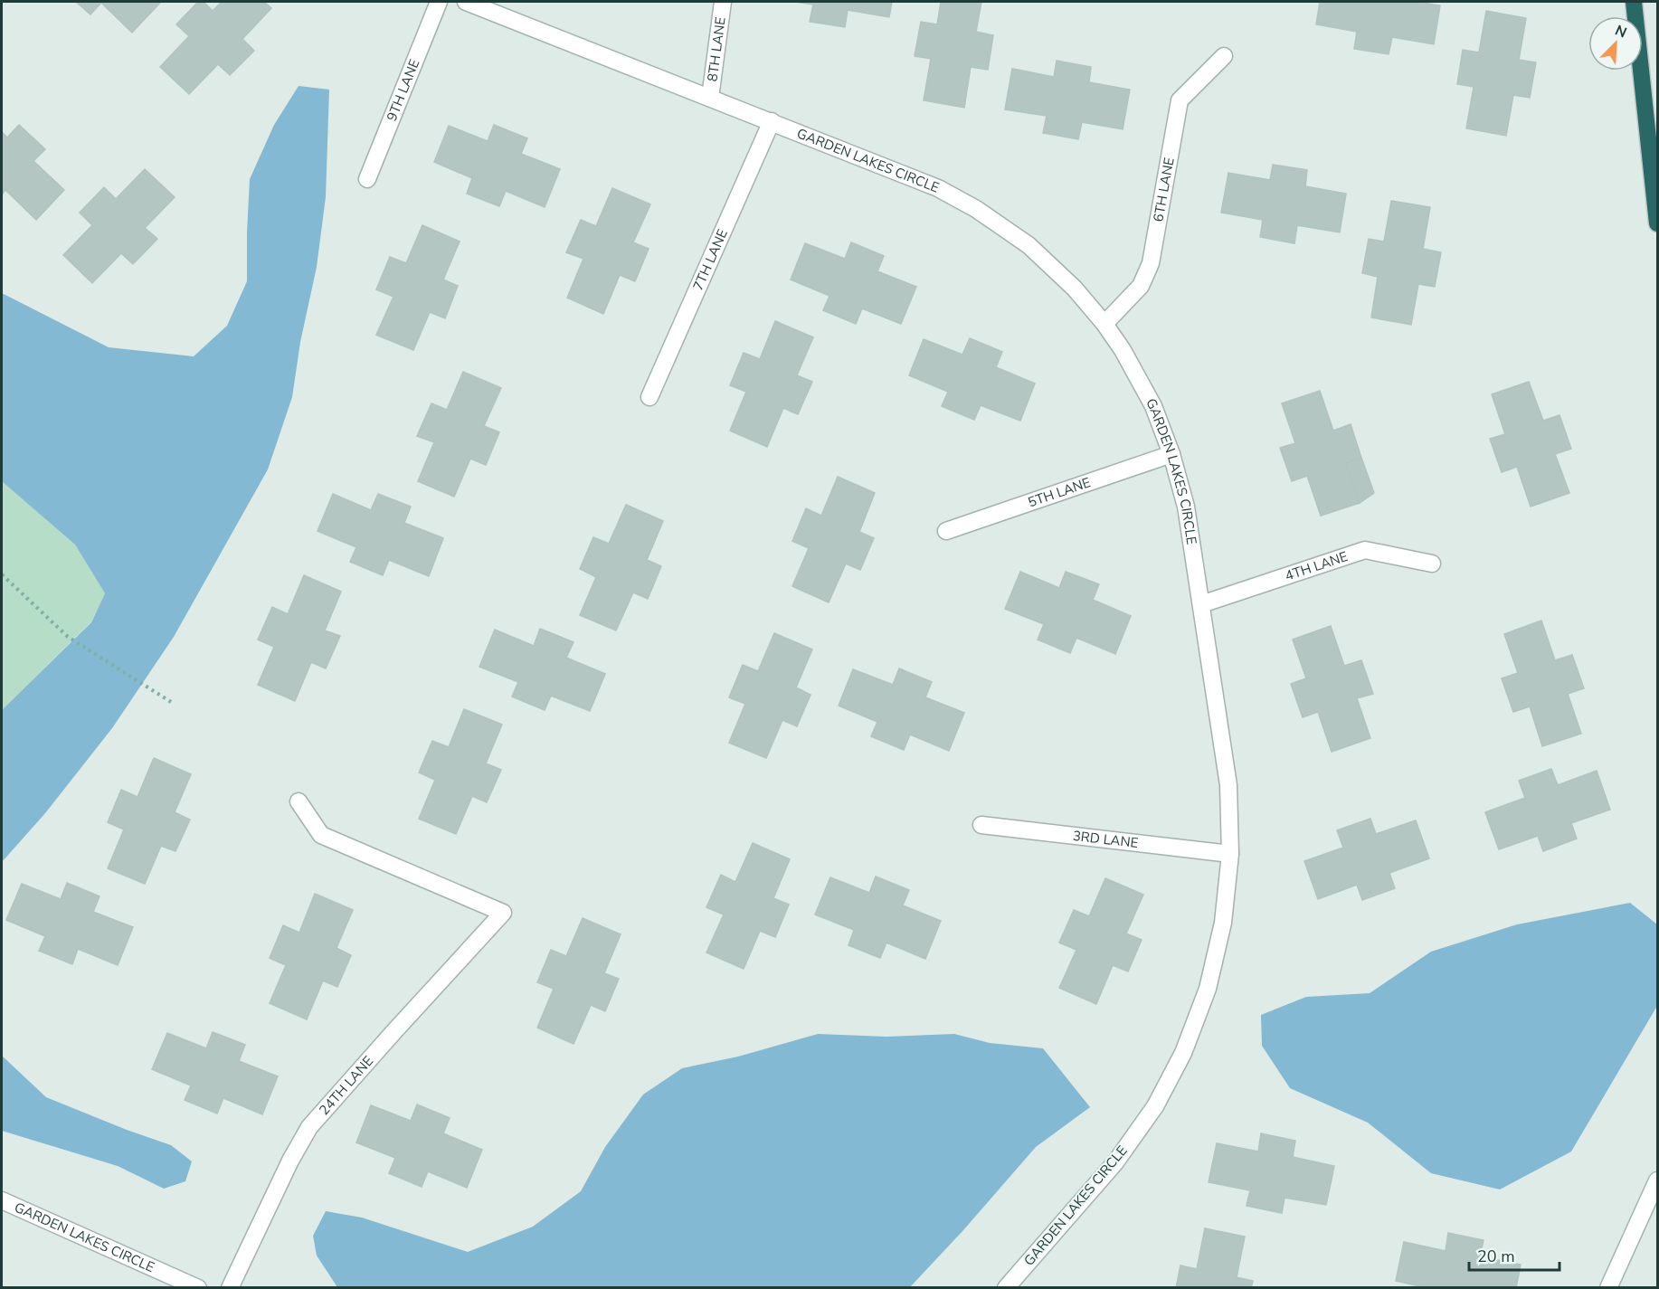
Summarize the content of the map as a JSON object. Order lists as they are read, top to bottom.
{
  "streets": {
    "street": [
      "8TH LANE",
      "9TH LANE",
      "GARDEN LAKES CIRCLE",
      "6TH LANE",
      "7TH LANE",
      "5TH LANE",
      "4TH LANE",
      "3RD LANE",
      "24TH LANE"
    ]
  },
  "crossings": [
    ["8TH LANE", "GARDEN LAKES CIRCLE"],
    ["GARDEN LAKES CIRCLE", "6TH LANE"],
    ["GARDEN LAKES CIRCLE", "7TH LANE"],
    ["GARDEN LAKES CIRCLE", "5TH LANE"],
    ["GARDEN LAKES CIRCLE", "4TH LANE"],
    ["GARDEN LAKES CIRCLE", "3RD LANE"]
  ],
  "scale_bar": "20 m",
  "north": "top right"
}
